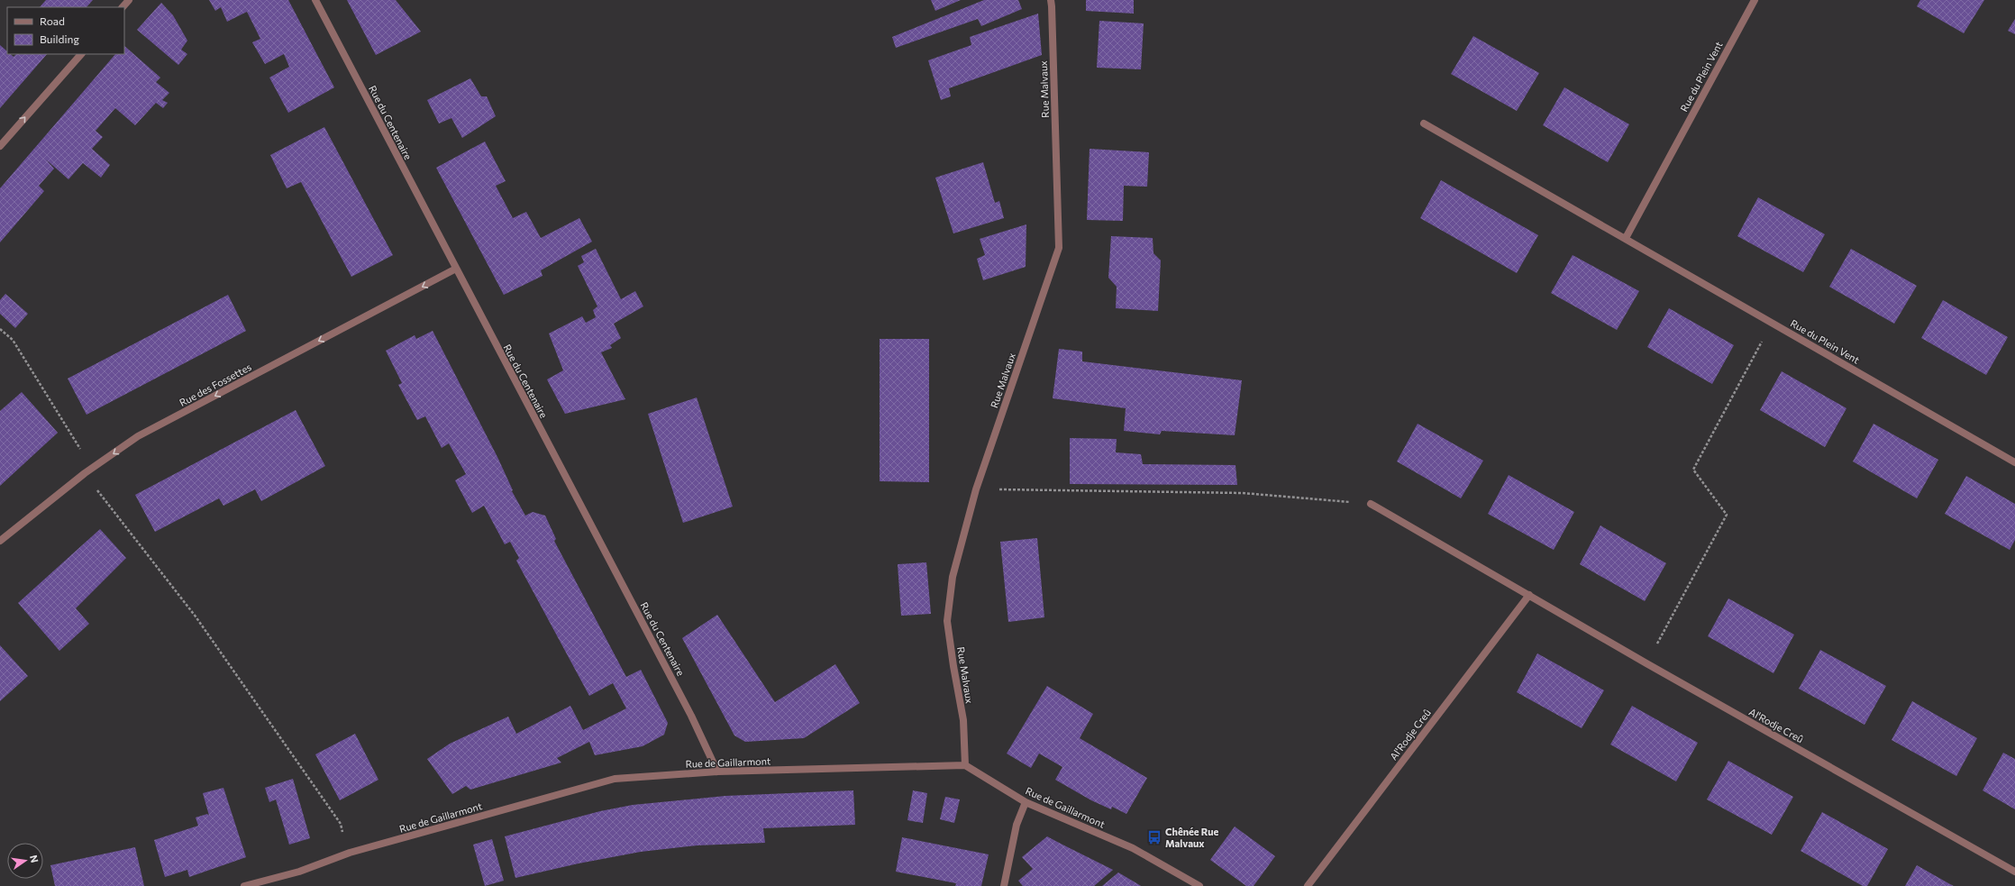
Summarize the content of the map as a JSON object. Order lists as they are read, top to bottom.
{
  "streets": {
    "street": [
      "Rue du Plein Vent",
      "Rue Malvaux",
      "Rue du Centenaire",
      "Rue des Fossettes",
      "Al'Rodje Creû",
      "Rue de Gaillarmont"
    ]
  },
  "crossings": [
    ["Rue Malvaux", "Rue de Gaillarmont"],
    ["Rue du Centenaire", "Rue des Fossettes"],
    ["Rue du Centenaire", "Rue de Gaillarmont"]
  ],
  "one_way": ["Rue des Fossettes"],
  "places": {
    "bus stop": ["Chênée Rue Malvaux"]
  },
  "legend": ["Road", "Building"],
  "north": "right"
}
